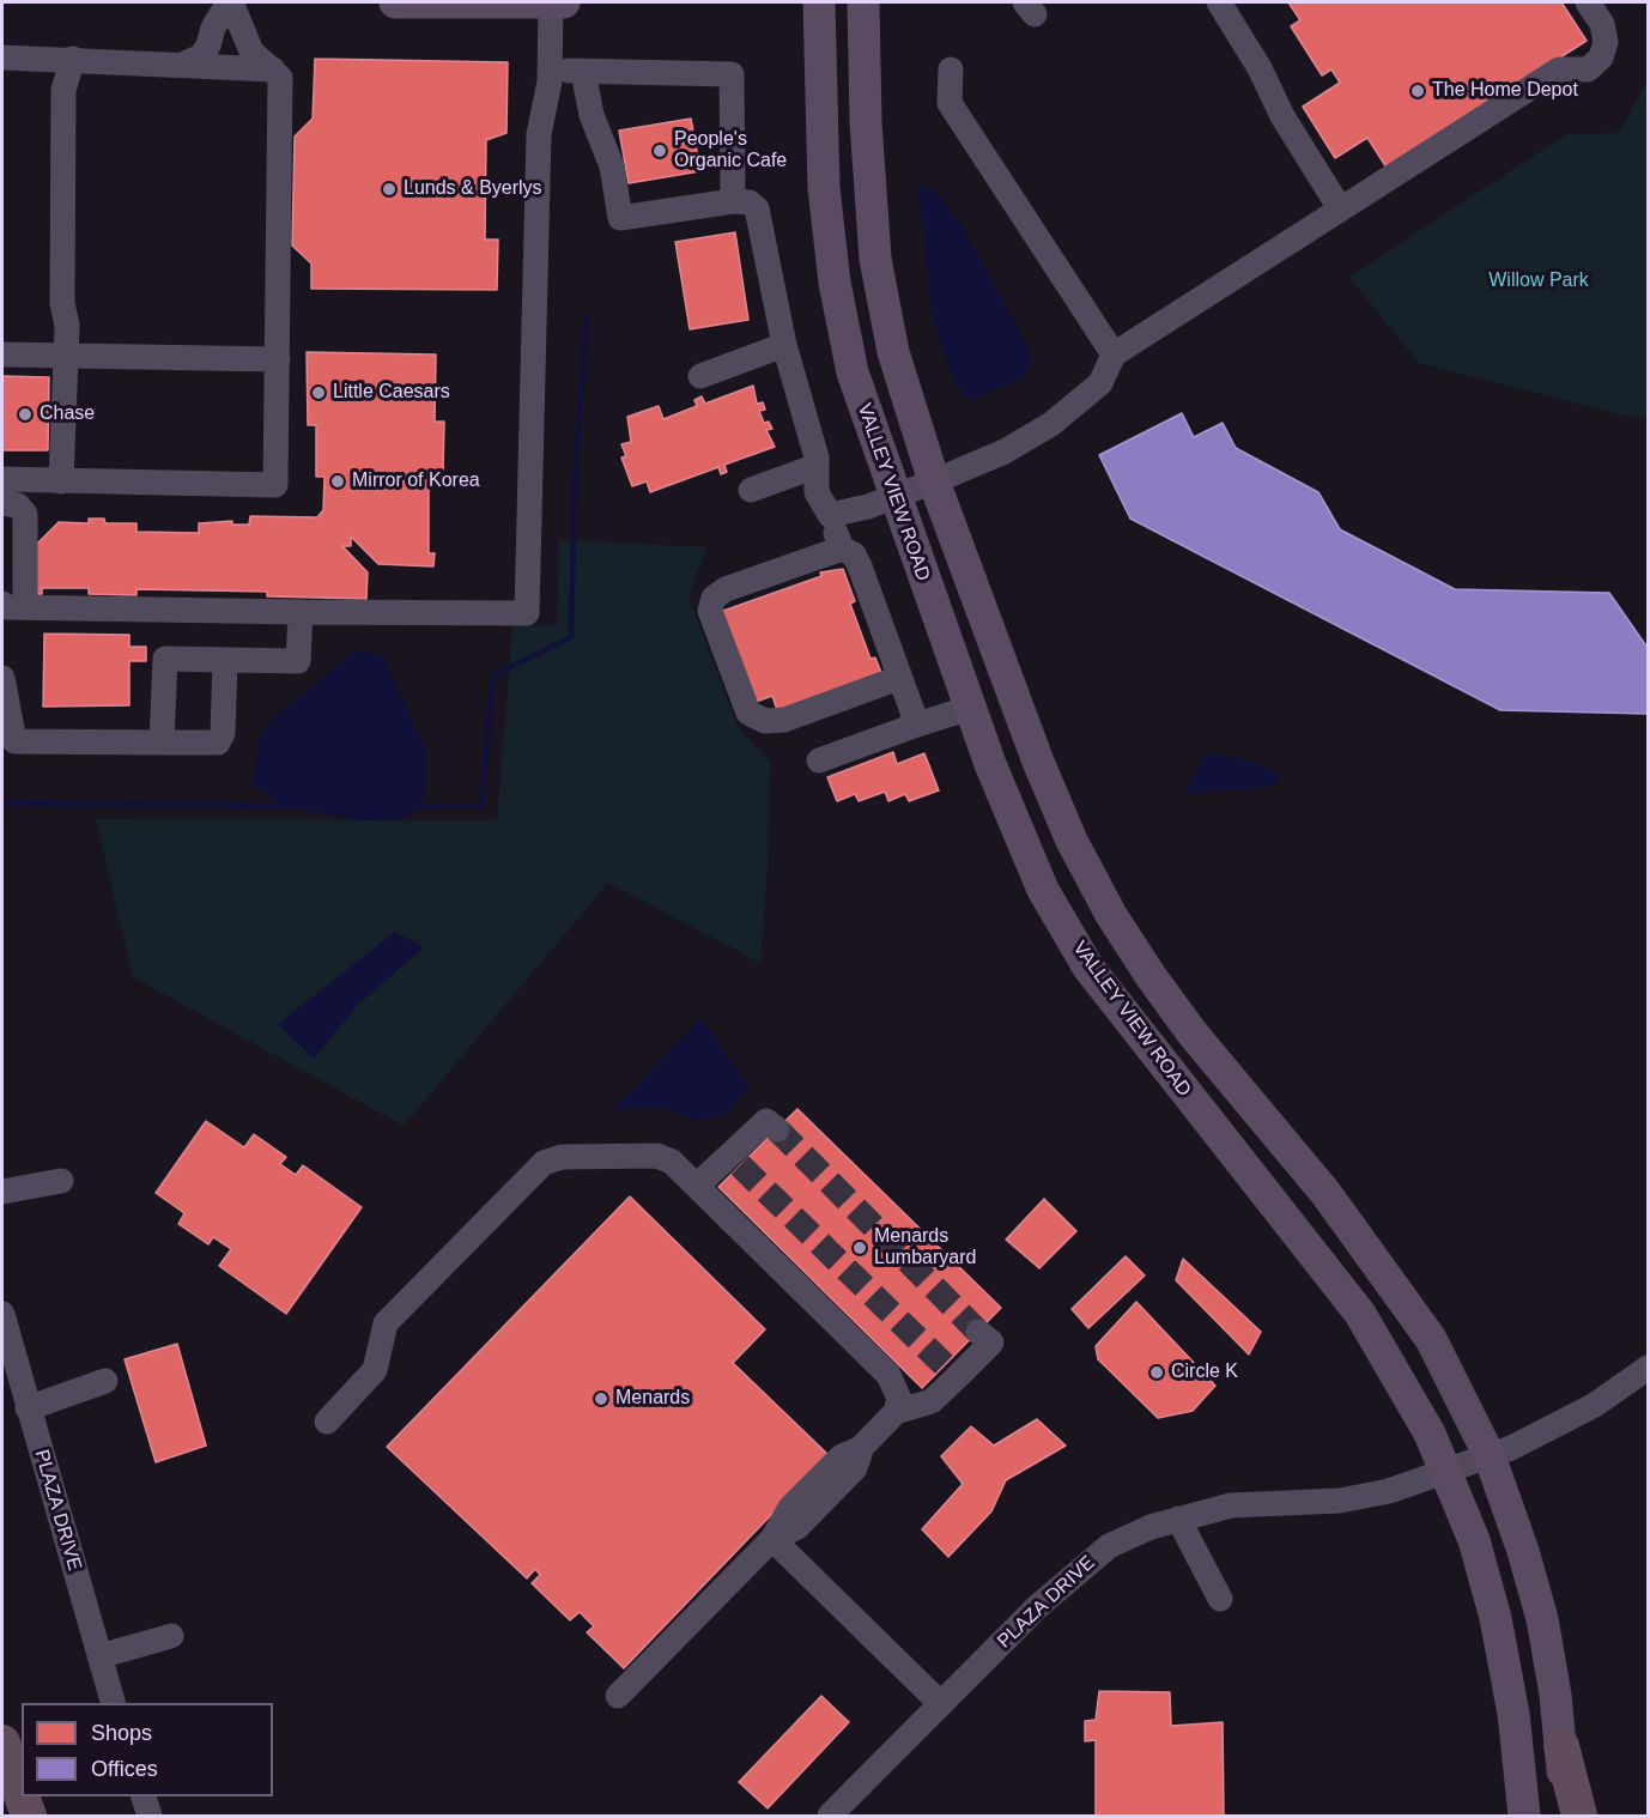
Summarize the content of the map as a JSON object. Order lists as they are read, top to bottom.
{
  "streets": {
    "main road": ["VALLEY VIEW ROAD"],
    "street": ["PLAZA DRIVE"]
  },
  "crossings": [
    ["VALLEY VIEW ROAD", "PLAZA DRIVE"]
  ],
  "parks": ["Willow Park"],
  "places": [
    "The Home Depot",
    "People's Organic Cafe",
    "Lunds & Byerlys",
    "Little Caesars",
    "Chase",
    "Mirror of Korea",
    "Menards Lumbaryard",
    "Circle K",
    "Menards"
  ],
  "legend": ["Shops", "Offices"]
}
